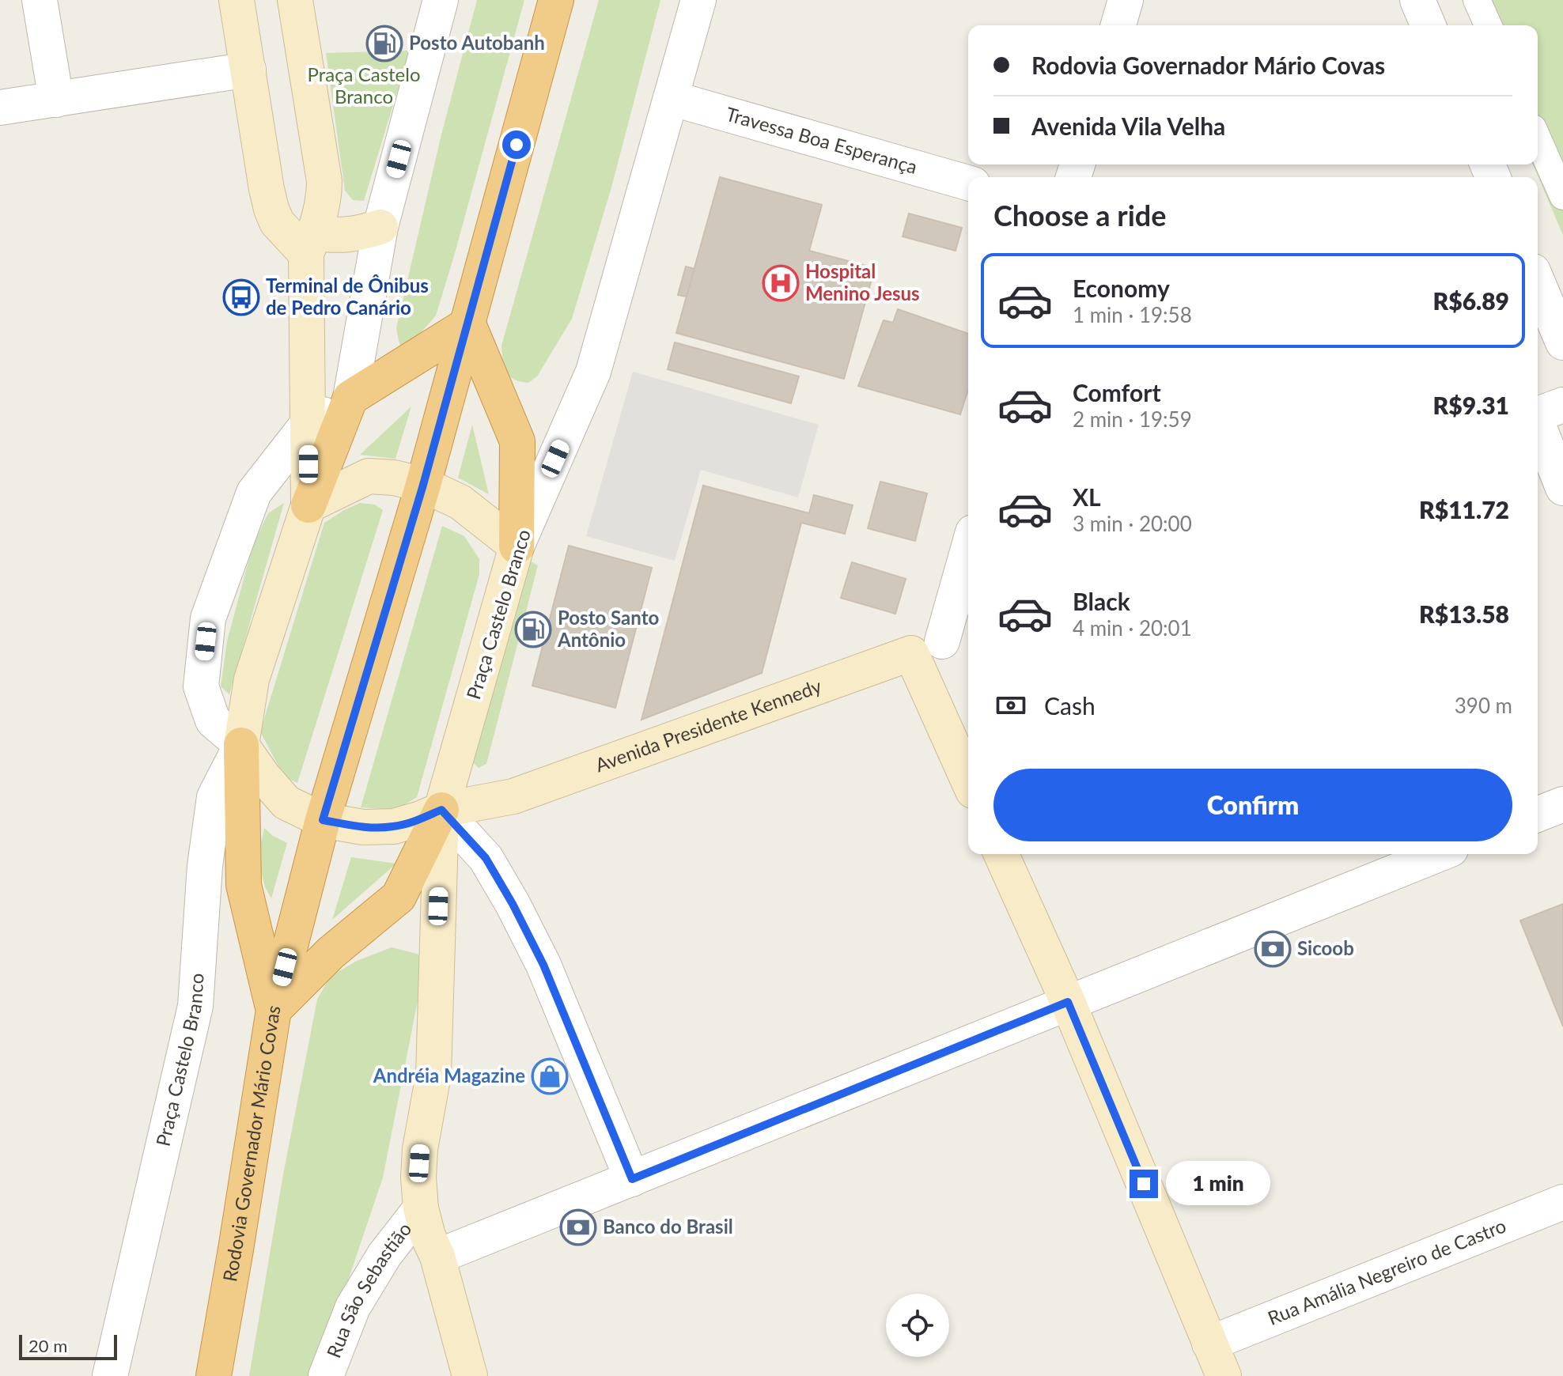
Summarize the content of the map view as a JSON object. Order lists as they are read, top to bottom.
{
  "streets": {
    "highway": ["Rodovia Governador Mário Covas"],
    "main road": ["Praça Castelo Branco", "Avenida Presidente Kennedy"],
    "street": ["Travessa Boa Esperança", "Rua Amália Negreiro de Castro", "Rua São Sebastião"]
  },
  "crossings": [
    ["Travessa Boa Esperança", "Praça Castelo Branco"],
    ["Praça Castelo Branco", "Avenida Presidente Kennedy"],
    ["Praça Castelo Branco", "Rua São Sebastião"],
    ["Avenida Presidente Kennedy", "Rodovia Governador Mário Covas"]
  ],
  "parks": ["Praça Castelo Branco"],
  "places": {
    "fuel station": ["Posto Autobanh", "Posto Santo Antônio"],
    "hospital": ["Hospital Menino Jesus"],
    "bus stop": ["Terminal de Ônibus de Pedro Canário"],
    "bank": ["Sicoob", "Banco do Brasil"],
    "shop": ["Andréia Magazine"]
  },
  "scale_bar": "20 m",
  "page": {
    "banner": ["Rodovia Governador Mário Covas", "Avenida Vila Velha"],
    "heading": "Choose a ride",
    "list": [
      {
        "name": "Economy",
        "note": "1 min · 19:58",
        "value": "R$6.89"
      },
      {
        "name": "Comfort",
        "note": "2 min · 19:59",
        "value": "R$9.31"
      },
      {
        "name": "XL",
        "note": "3 min · 20:00",
        "value": "R$11.72"
      },
      {
        "name": "Black",
        "note": "4 min · 20:01",
        "value": "R$13.58"
      }
    ],
    "pay": ["Cash", "390 m"],
    "buttons": "Confirm",
    "bubble": "1 min",
    "scale": "20 m"
  }
}
